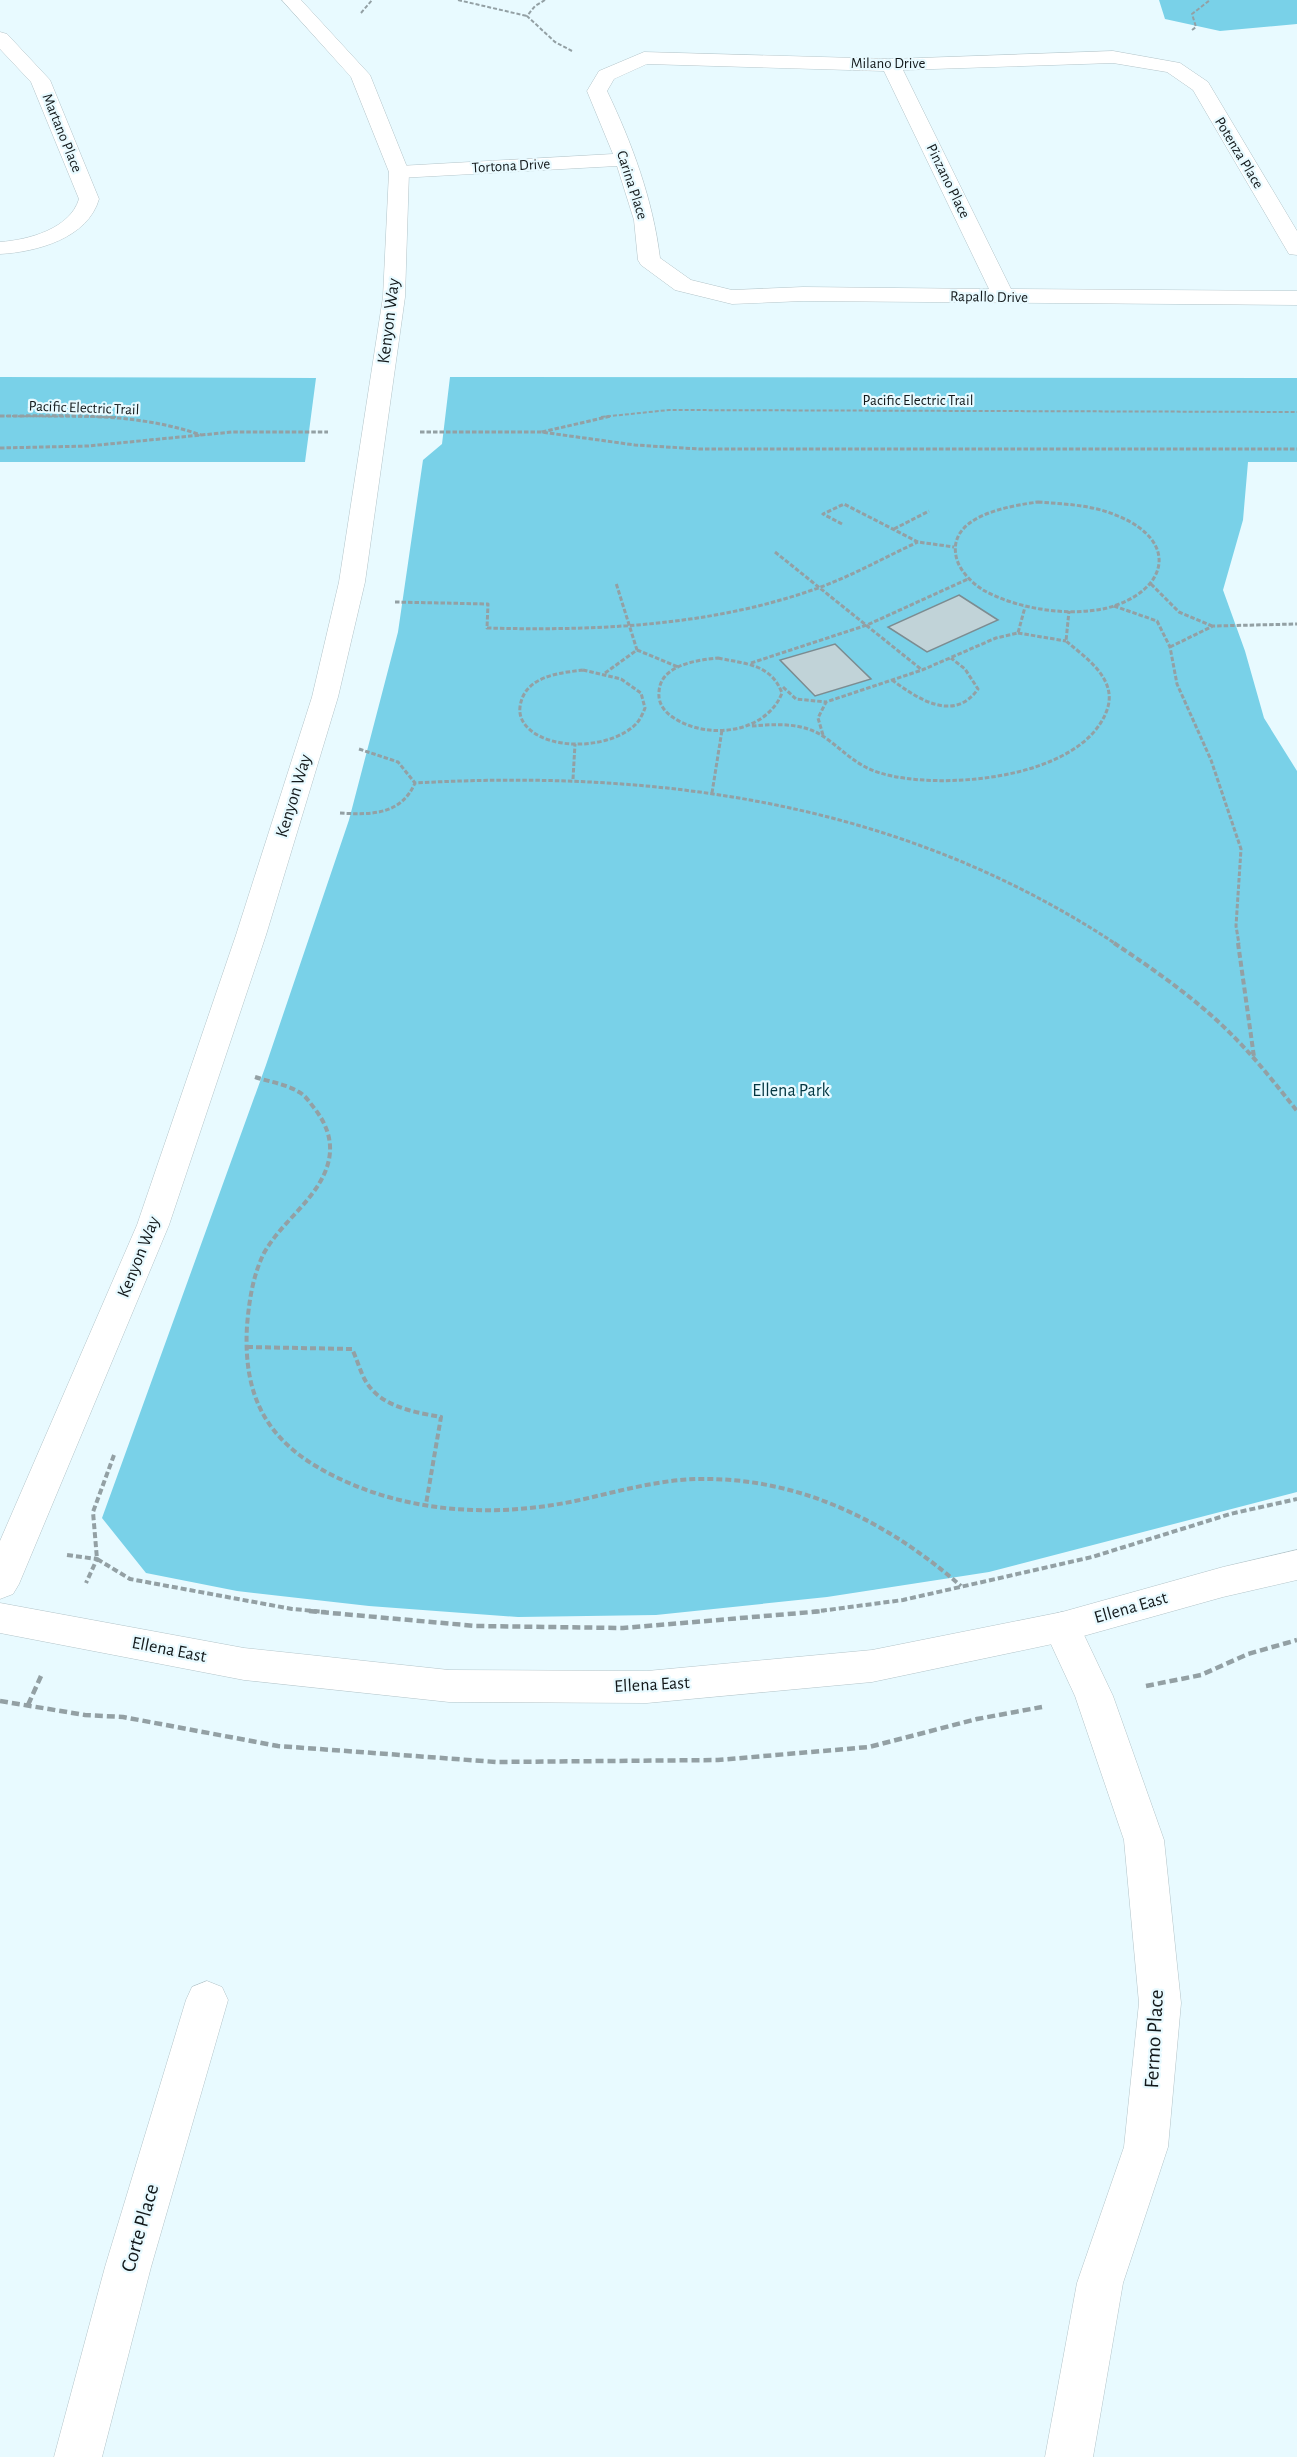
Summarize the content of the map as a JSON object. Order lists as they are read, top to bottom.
{
  "streets": {
    "street": [
      "Milano Drive",
      "Martano Place",
      "Potenza Place",
      "Tortona Drive",
      "Pinzano Place",
      "Carina Place",
      "Rapallo Drive",
      "Kenyon Way",
      "Ellena East",
      "Fermo Place",
      "Corte Place"
    ],
    "path": ["Pacific Electric Trail"]
  },
  "crossings": [
    ["Milano Drive", "Potenza Place"],
    ["Milano Drive", "Pinzano Place"],
    ["Milano Drive", "Carina Place"],
    ["Tortona Drive", "Carina Place"],
    ["Tortona Drive", "Kenyon Way"],
    ["Pinzano Place", "Rapallo Drive"],
    ["Carina Place", "Rapallo Drive"],
    ["Ellena East", "Fermo Place"]
  ],
  "parks": ["Ellena Park"]
}
